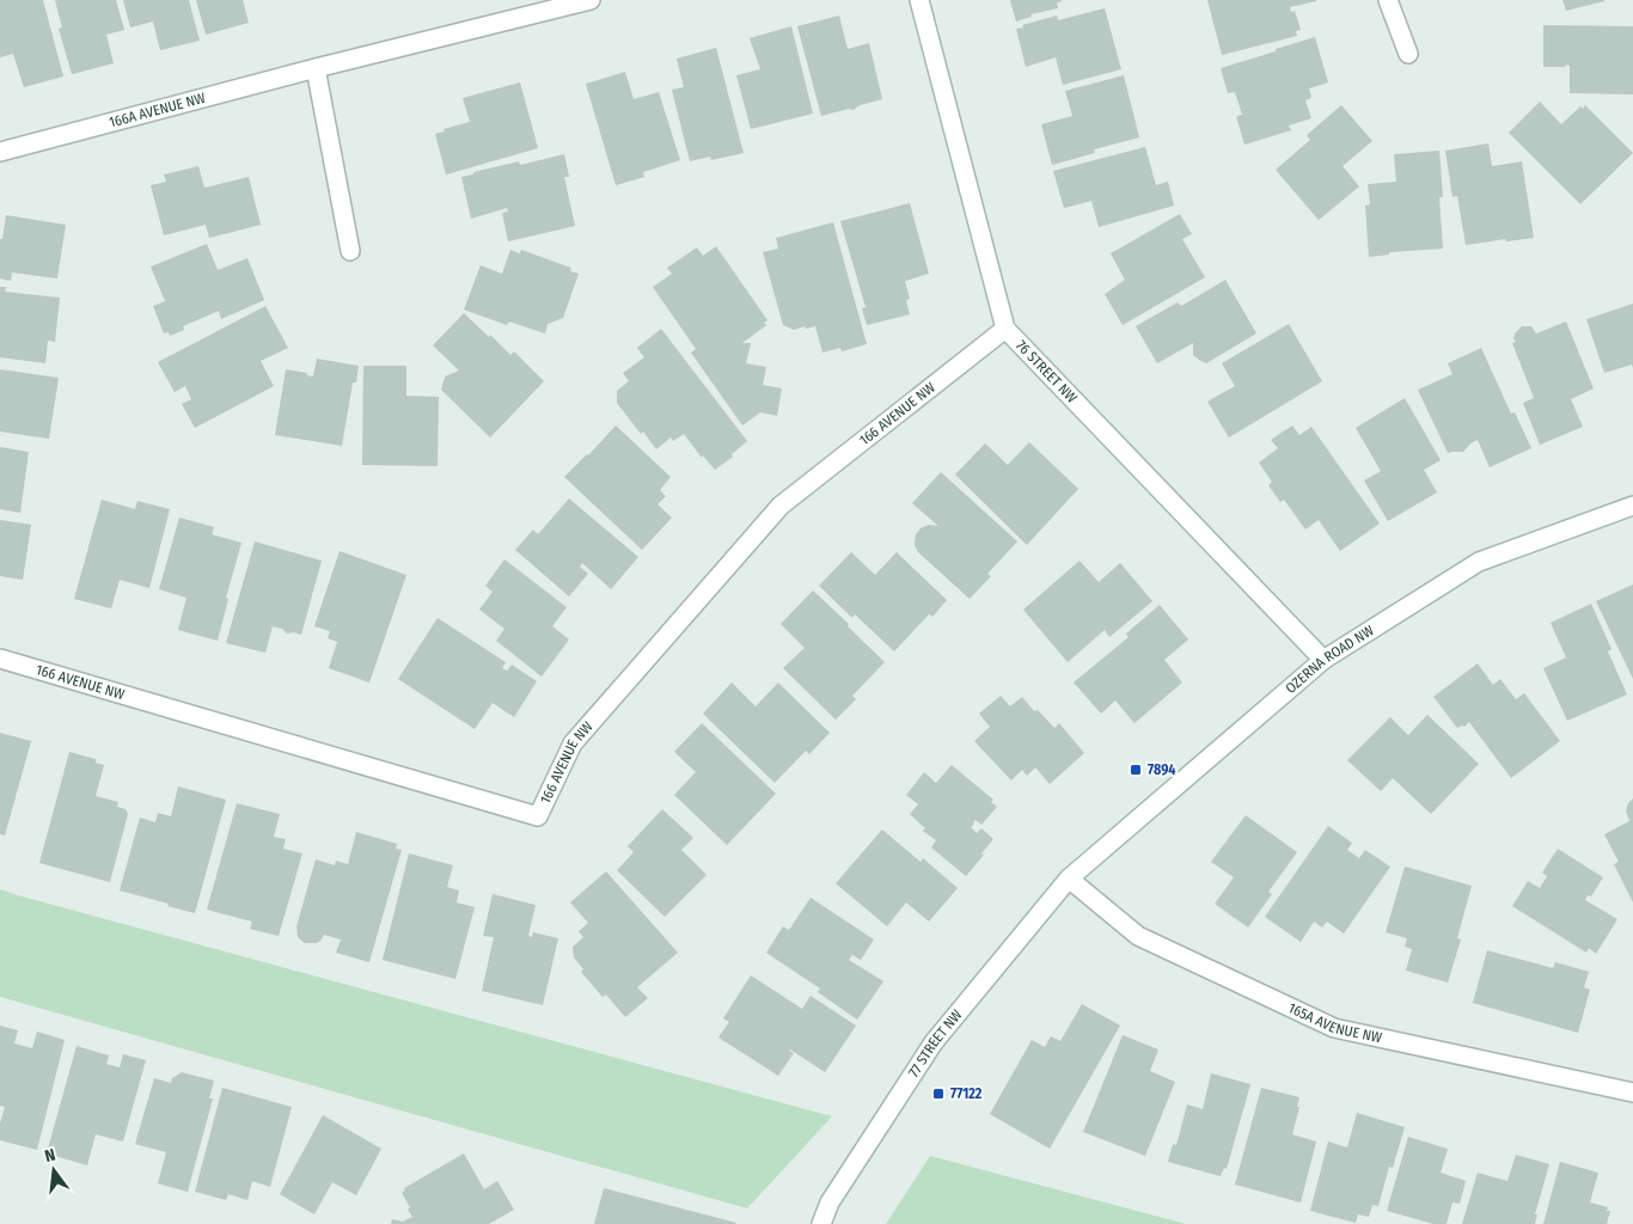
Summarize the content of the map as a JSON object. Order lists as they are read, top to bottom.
{
  "streets": {
    "street": [
      "166A AVENUE NW",
      "76 STREET NW",
      "166 AVENUE NW",
      "OZERNA ROAD NW",
      "165A AVENUE NW",
      "77 STREET NW"
    ]
  },
  "crossings": [
    ["76 STREET NW", "166 AVENUE NW"],
    ["76 STREET NW", "OZERNA ROAD NW"],
    ["OZERNA ROAD NW", "165A AVENUE NW"],
    ["OZERNA ROAD NW", "77 STREET NW"],
    ["165A AVENUE NW", "77 STREET NW"]
  ],
  "places": {
    "transit": ["7894", "77122"]
  },
  "north": "top"
}
